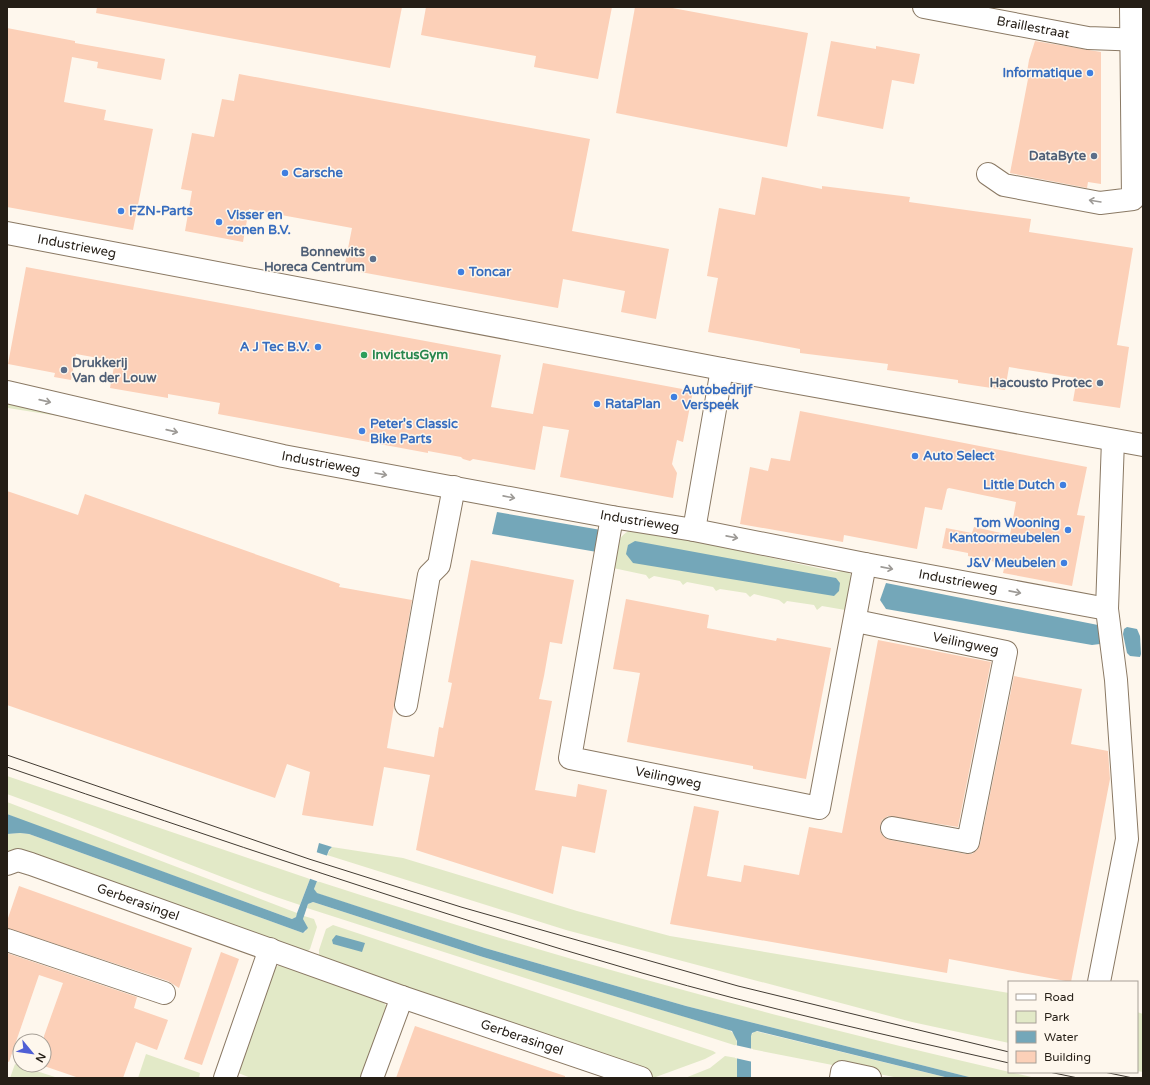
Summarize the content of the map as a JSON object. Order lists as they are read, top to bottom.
{
  "streets": {
    "street": [
      "Braillestraat",
      "Industrieweg",
      "Veilingweg",
      "Gerberasingel"
    ]
  },
  "crossings": [
    ["Industrieweg", "Veilingweg"]
  ],
  "places": [
    "Informatique",
    "DataByte",
    "Carsche",
    "FZN-Parts",
    "Visser en zonen B.V.",
    "Bonnewits Horeca Centrum",
    "Toncar",
    "A J Tec B.V.",
    "InvictusGym",
    "Drukkerij Van der Louw",
    "Hacousto Protec",
    "Autobedrijf Verspeek",
    "RataPlan",
    "Peter's Classic Bike Parts",
    "Auto Select",
    "Little Dutch",
    "Tom Wooning Kantoormeubelen",
    "J&V Meubelen"
  ],
  "legend": [
    "Road",
    "Park",
    "Water",
    "Building"
  ],
  "north": "bottom right"
}
